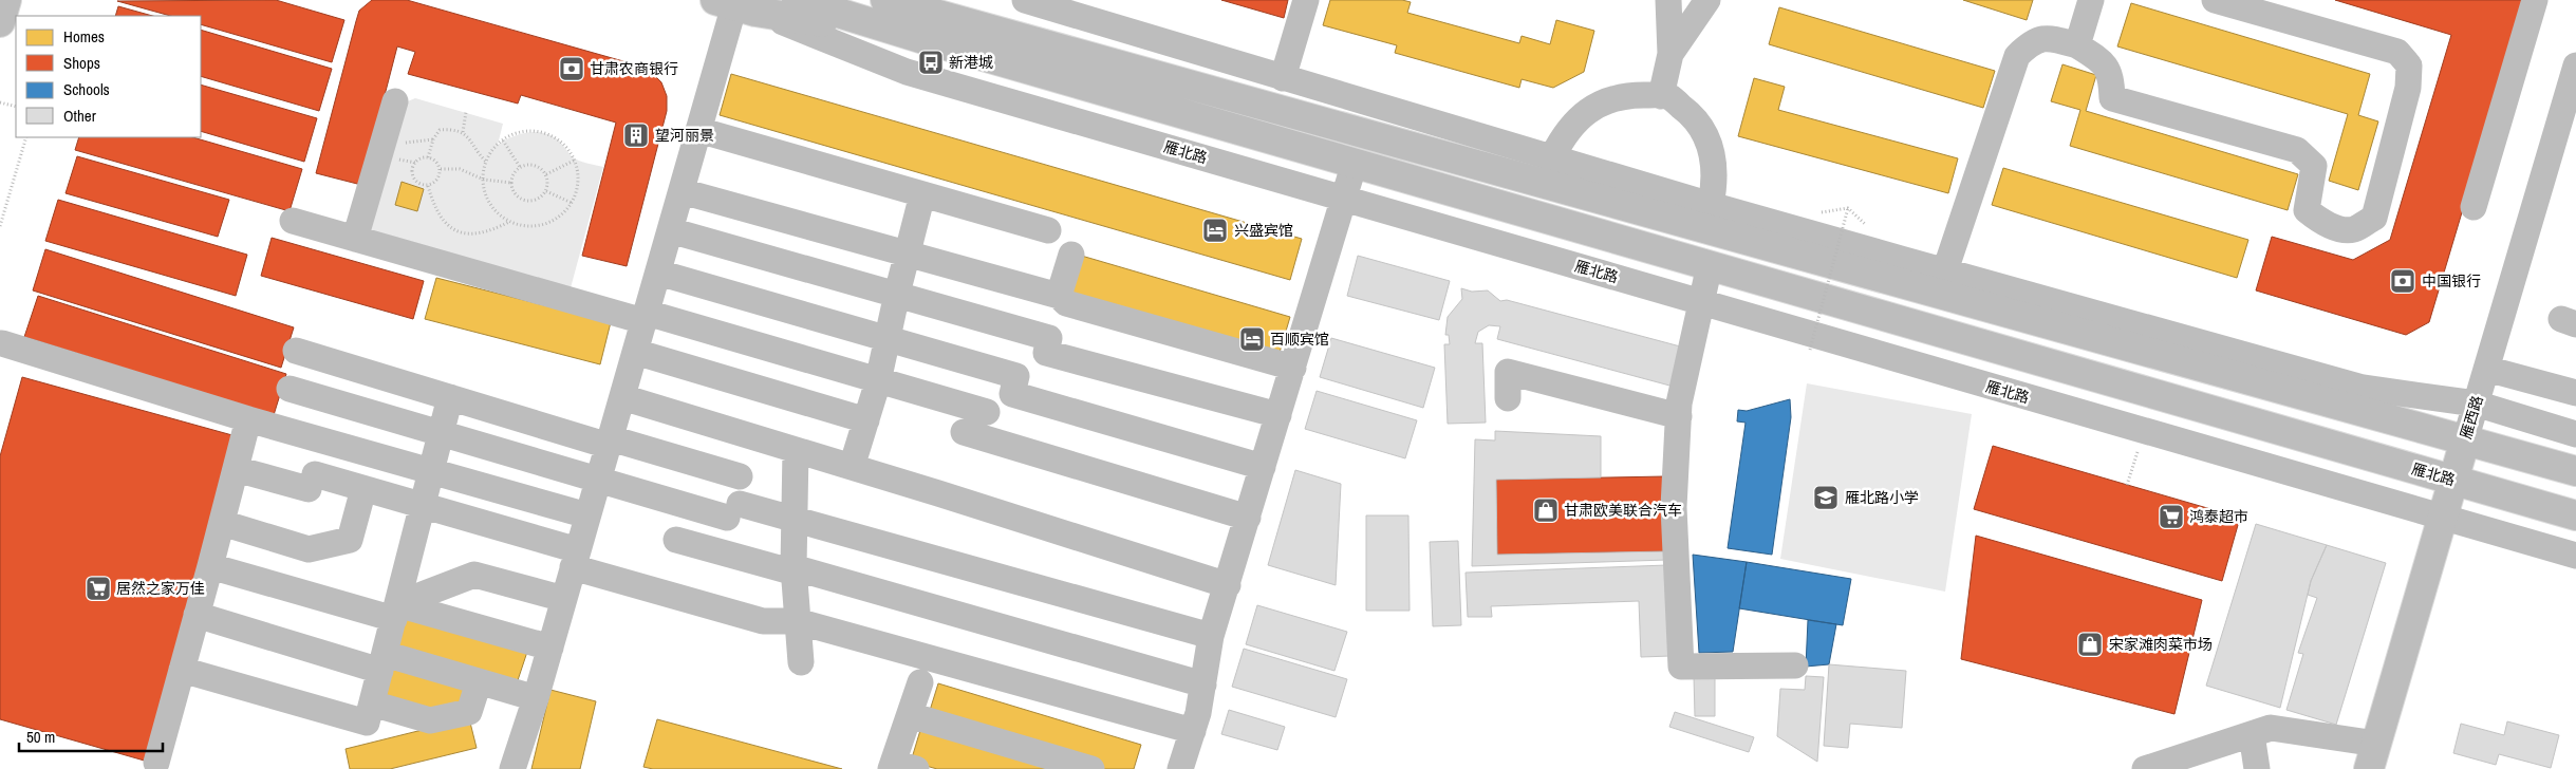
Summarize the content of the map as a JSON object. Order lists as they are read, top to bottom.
{
  "streets": {
    "main road": ["雁北路", "雁西路"]
  },
  "crossings": [
    ["雁北路", "雁西路"]
  ],
  "places": {
    "bus stop": ["新港城"],
    "bank": ["甘肃农商银行", "中国银行"],
    "building": ["望河丽景"],
    "hotel": ["兴盛宾馆", "百顺宾馆"],
    "school or university": ["雁北路小学"],
    "shop": ["甘肃欧美联合汽车", "宋家滩肉菜市场"],
    "supermarket": ["鸿泰超市", "居然之家万佳"]
  },
  "legend": [
    "Homes",
    "Shops",
    "Schools",
    "Other"
  ],
  "scale_bar": "50 m"
}
